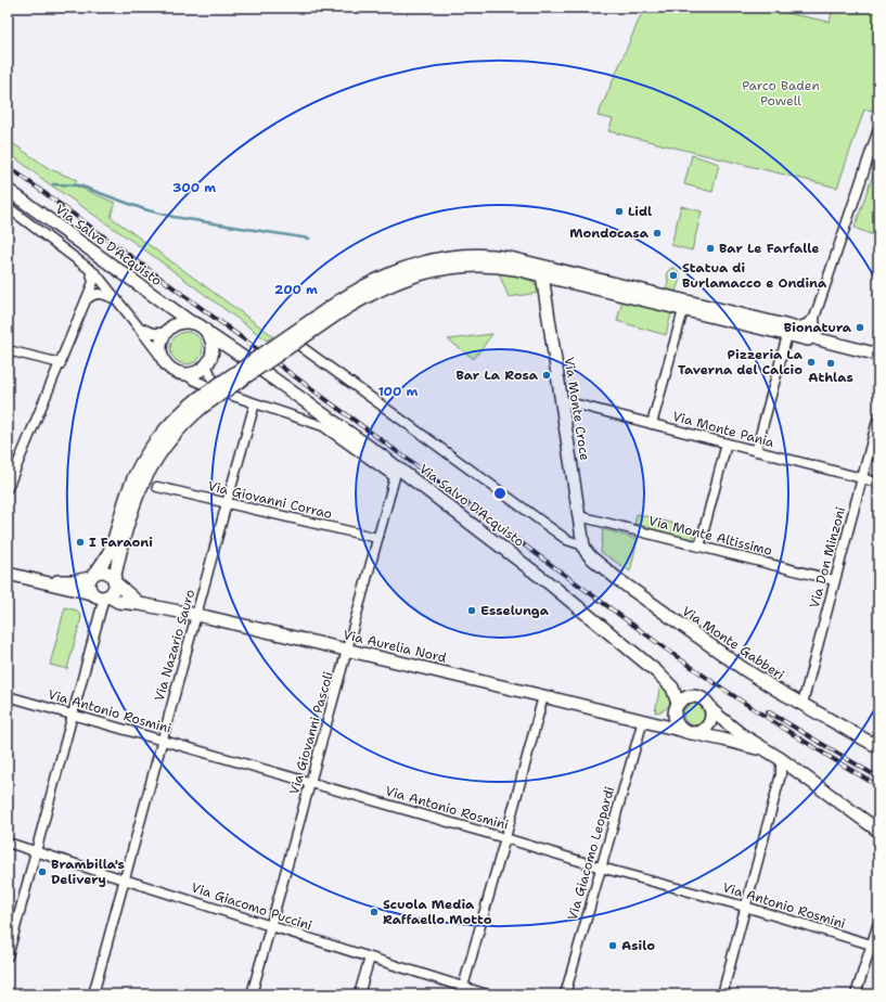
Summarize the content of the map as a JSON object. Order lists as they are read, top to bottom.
{
  "streets": {
    "street": [
      "Via Salvo D'Acquisto",
      "Via Monte Croce",
      "Via Monte Pania",
      "Via Giovanni Corrao",
      "Via Monte Altissimo",
      "Via Don Minzoni",
      "Via Monte Gabberi",
      "Via Nazario Sauro",
      "Via Aurelia Nord",
      "Via Antonio Rosmini",
      "Via Giovanni Pascoli",
      "Via Giacomo Leopardi",
      "Via Giacomo Puccini"
    ]
  },
  "crossings": [
    ["Via Salvo D'Acquisto", "Via Aurelia Nord"],
    ["Via Monte Croce", "Via Monte Pania"],
    ["Via Monte Croce", "Via Monte Altissimo"],
    ["Via Monte Croce", "Via Monte Gabberi"],
    ["Via Monte Pania", "Via Don Minzoni"],
    ["Via Giovanni Corrao", "Via Nazario Sauro"],
    ["Via Giovanni Corrao", "Via Giovanni Pascoli"],
    ["Via Monte Altissimo", "Via Don Minzoni"],
    ["Via Don Minzoni", "Via Monte Gabberi"],
    ["Via Nazario Sauro", "Via Aurelia Nord"],
    ["Via Nazario Sauro", "Via Antonio Rosmini"],
    ["Via Nazario Sauro", "Via Giovanni Pascoli"],
    ["Via Nazario Sauro", "Via Giacomo Puccini"],
    ["Via Aurelia Nord", "Via Giovanni Pascoli"],
    ["Via Aurelia Nord", "Via Giacomo Leopardi"],
    ["Via Antonio Rosmini", "Via Giovanni Pascoli"],
    ["Via Antonio Rosmini", "Via Giacomo Leopardi"],
    ["Via Giovanni Pascoli", "Via Giacomo Puccini"]
  ],
  "parks": ["Parco Baden Powell"],
  "places": [
    "Lidl",
    "Mondocasa",
    "Bar Le Farfalle",
    "Statua di Burlamacco e Ondina",
    "Bionatura",
    "Pizzeria La Taverna del Calcio",
    "Athlas",
    "Bar La Rosa",
    "I Faraoni",
    "Esselunga",
    "Brambilla's Delivery",
    "Scuola Media Raffaello Motto",
    "Asilo"
  ],
  "rings": ["300 m", "200 m", "100 m"]
}
